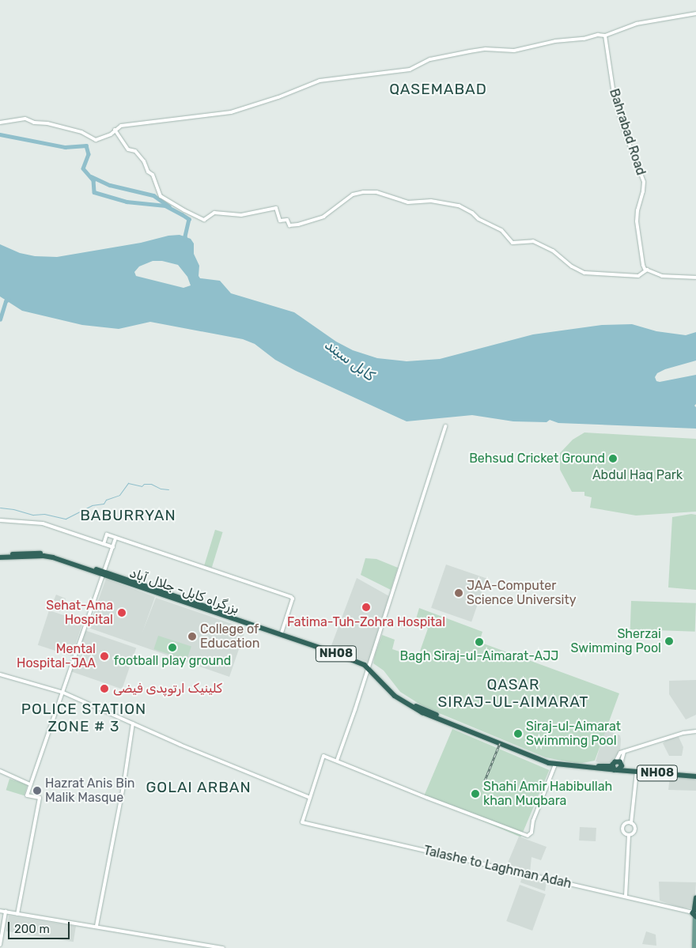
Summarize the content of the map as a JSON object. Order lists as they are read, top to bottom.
{
  "streets": {
    "highway": ["بزرگراه کابل- جلال آباد", "NH08"],
    "main road": ["Bahrabad Road", "Talashe to Laghman Adah"]
  },
  "crossings": [
    ["بزرگراه کابل- جلال آباد", "NH08"]
  ],
  "districts": [
    "QASEMABAD",
    "BABURRYAN",
    "QASAR SIRAJ-UL-AIMARAT",
    "POLICE STATION ZONE # 3",
    "GOLAI ARBAN"
  ],
  "water": ["کابل سيند"],
  "parks": ["Abdul Haq Park"],
  "places": [
    "Behsud Cricket Ground",
    "JAA-Computer Science University",
    "Fatima-Tuh-Zohra Hospital",
    "Sehat-Ama Hospital",
    "College of Education",
    "Sherzai Swimming Pool",
    "Bagh Siraj-ul-Aimarat-AJJ",
    "football play ground",
    "Mental Hospital-JAA",
    "کلینیک ارتوپدی فیضی",
    "Siraj-ul-Aimarat Swimming Pool",
    "Hazrat Anis Bin Malik Masque",
    "Shahi Amir Habibullah khan Muqbara"
  ],
  "scale_bar": "200 m"
}
